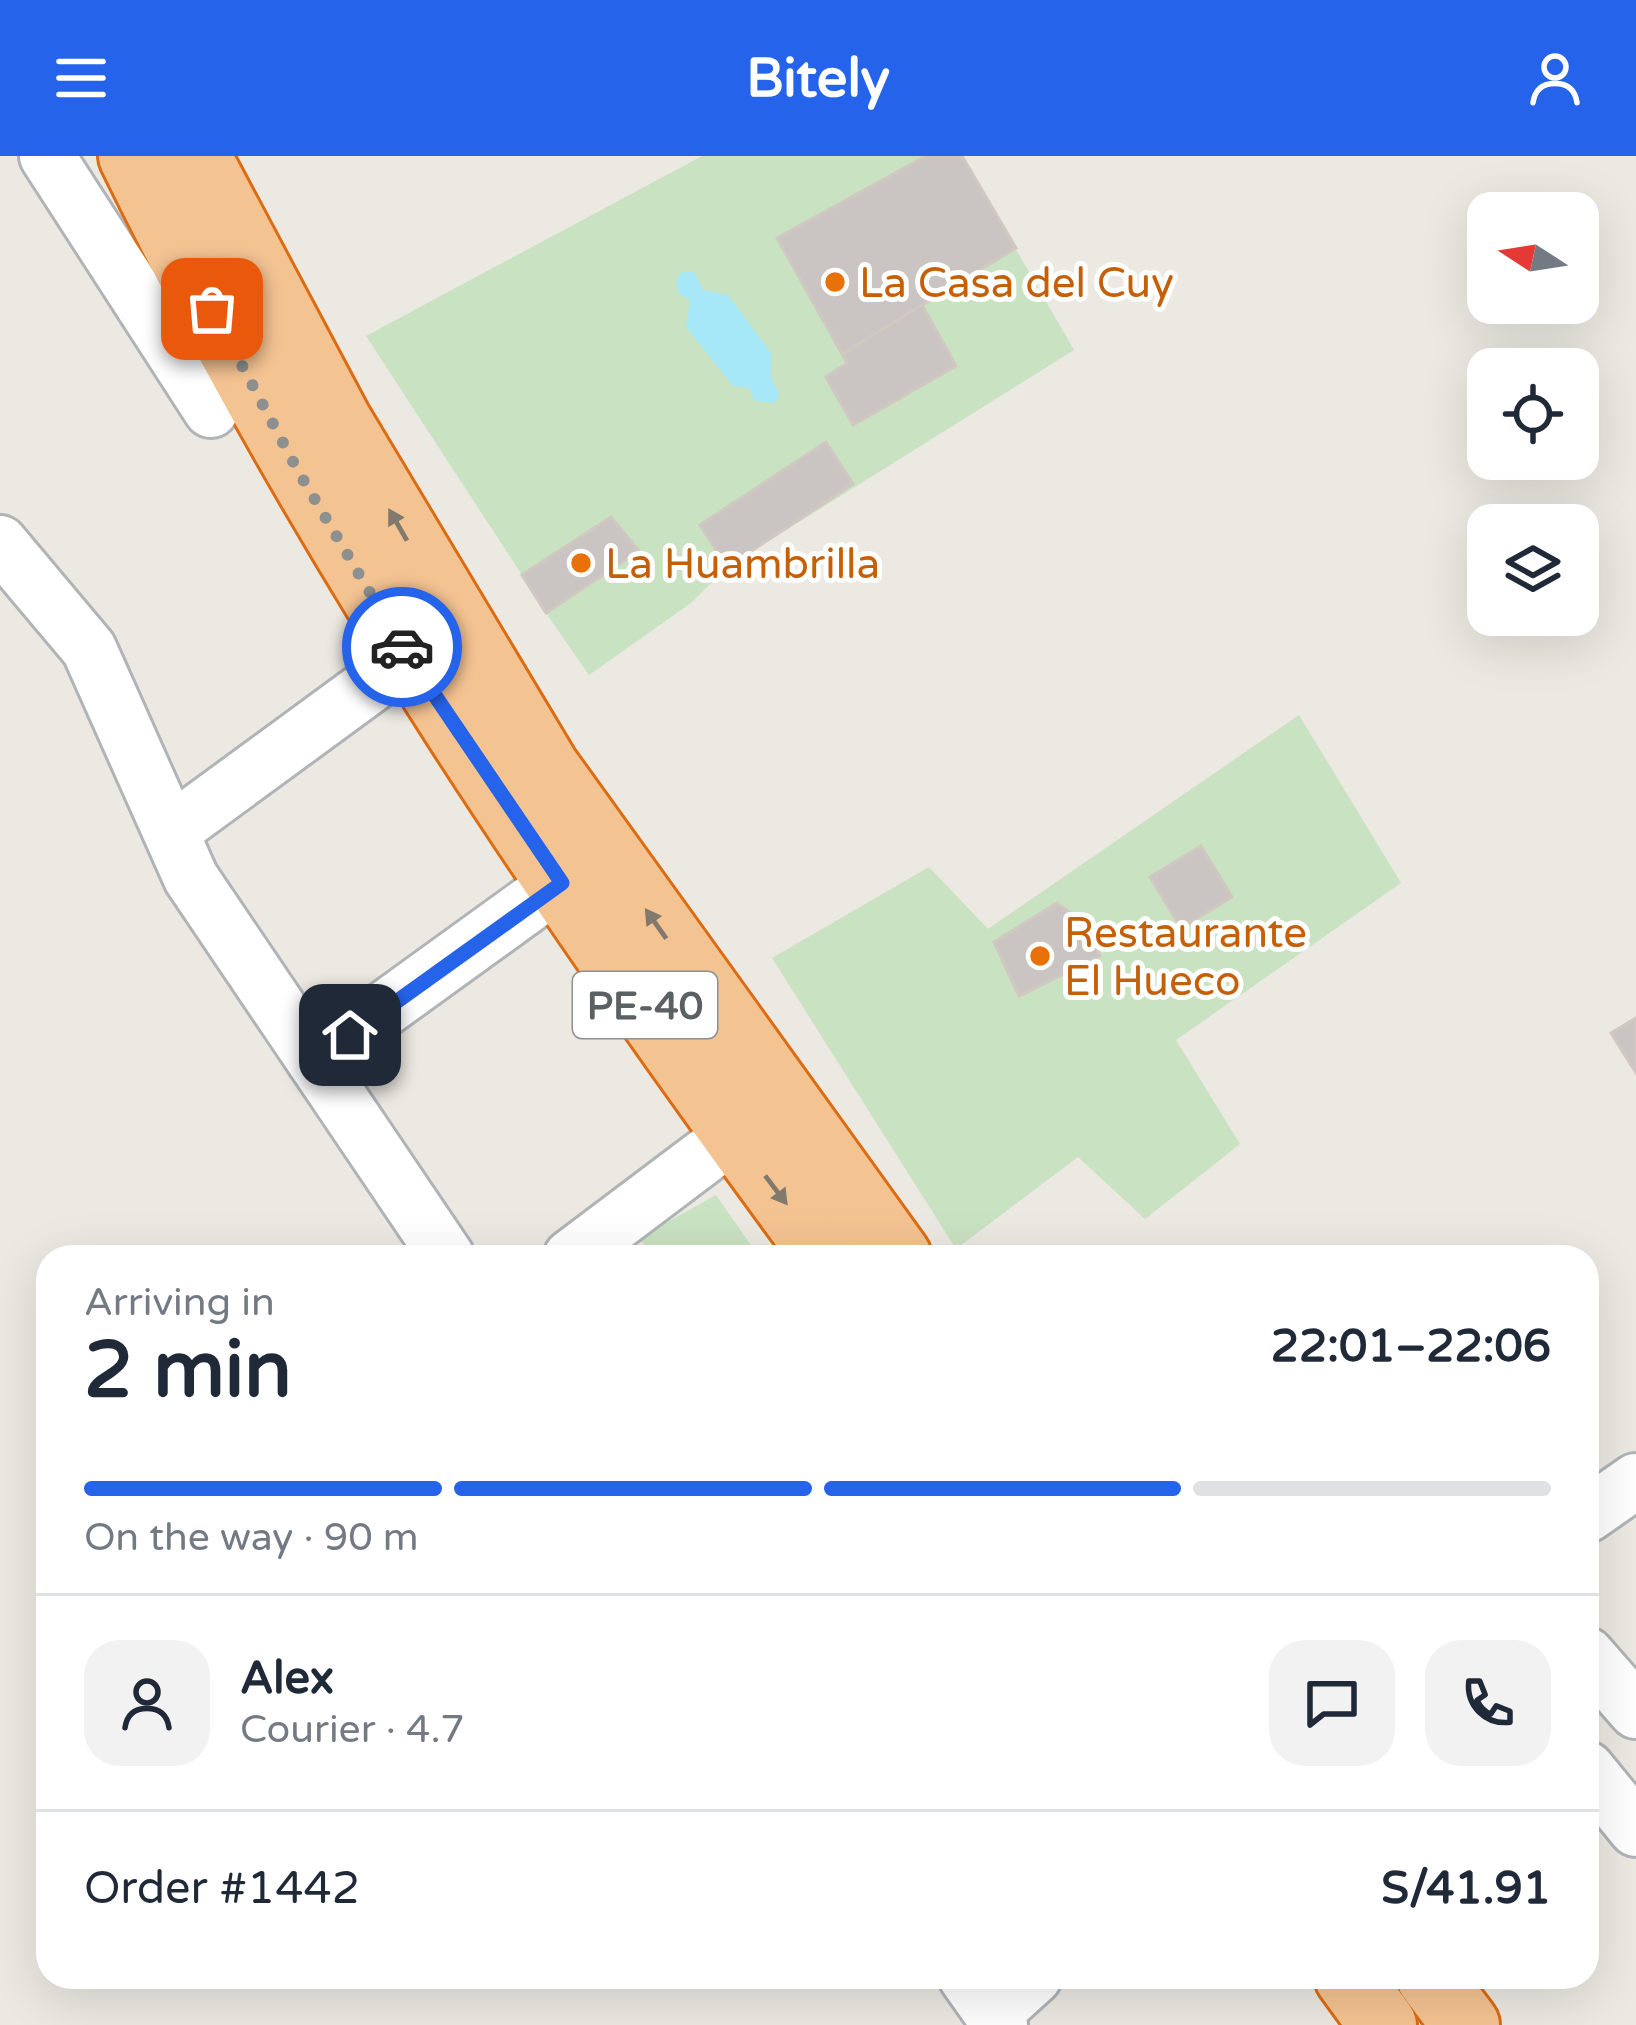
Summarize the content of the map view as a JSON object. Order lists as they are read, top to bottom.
{
  "streets": {
    "highway": ["PE-40"]
  },
  "places": ["La Casa del Cuy", "La Huambrilla", "Restaurante El Hueco"],
  "north": "left",
  "page": {
    "header": "Bitely",
    "heading": ["2 min", "Arriving in", "22:01–22:06"],
    "panel": [
      "Alex",
      "Courier · 4.7",
      "Order #1442",
      "S/41.91"
    ],
    "bar": "On the way · 90 m"
  }
}
